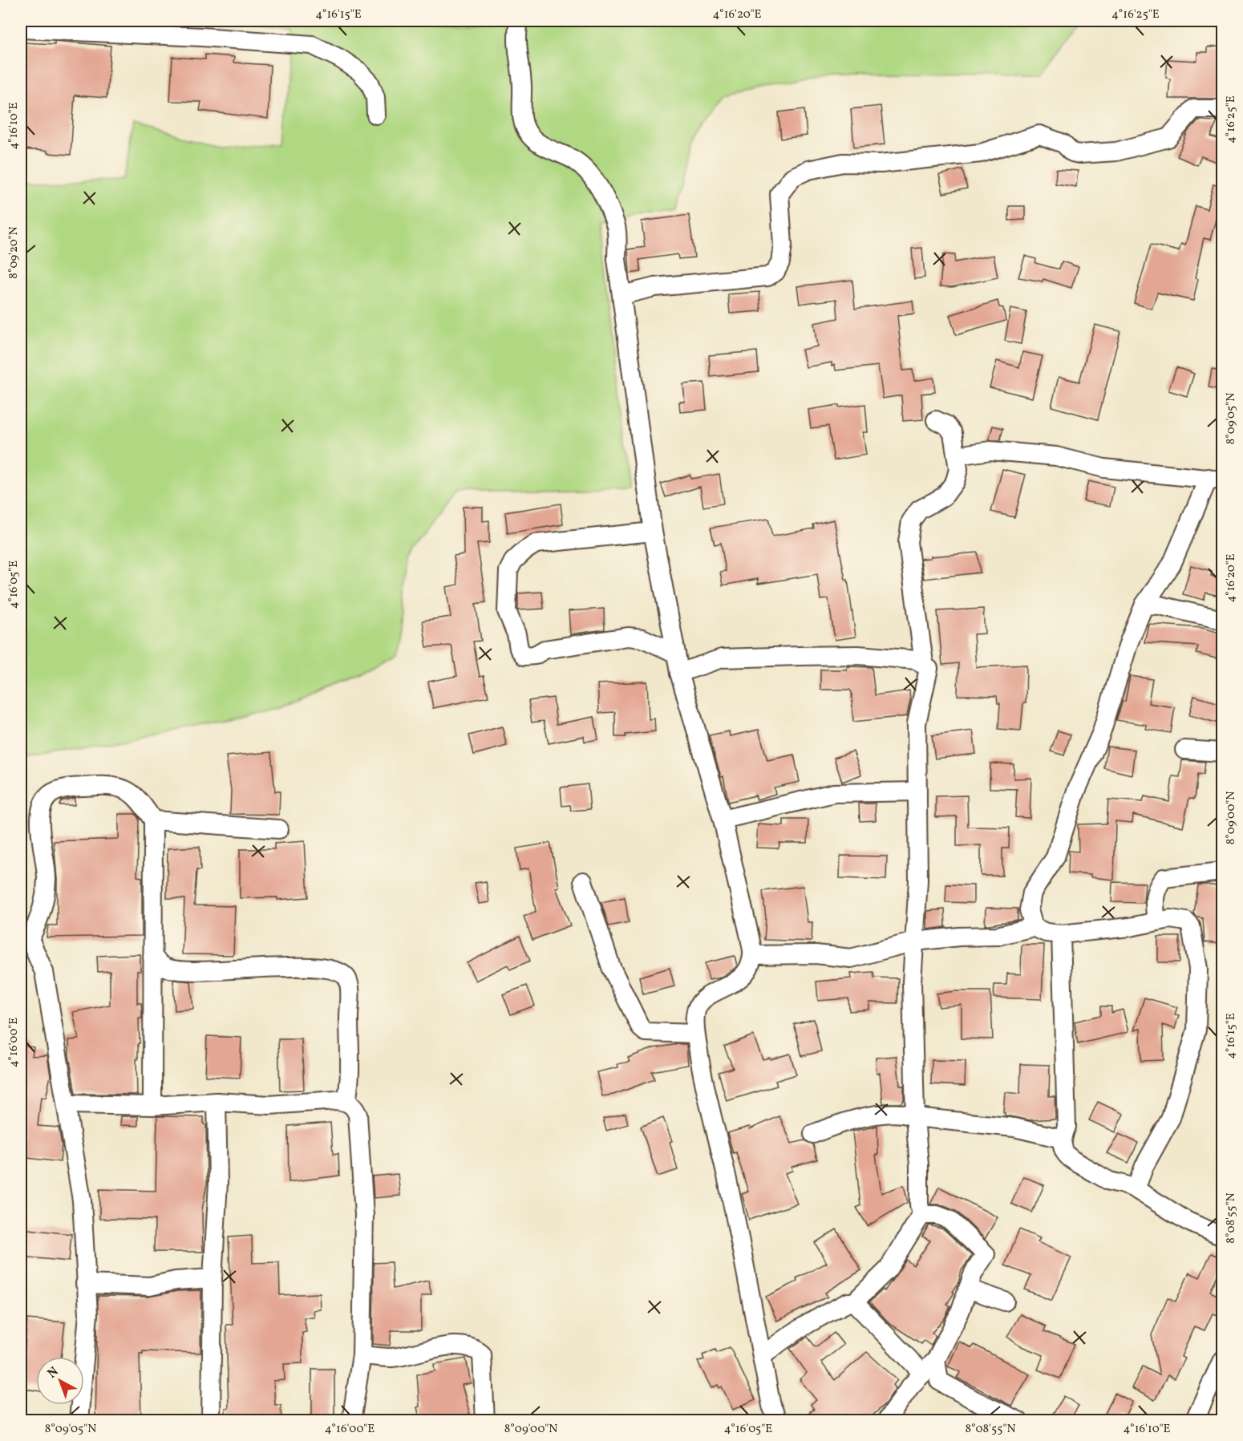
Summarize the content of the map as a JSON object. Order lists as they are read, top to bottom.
{
  "north": "top left",
  "coordinates": [
    "4°16'15\"E",
    "4°16'20\"E",
    "4°16'25\"E",
    "4°16'10\"E",
    "8°09'20\"N",
    "8°09'05\"N",
    "4°16'05\"E",
    "8°09'00\"N",
    "4°16'00\"E",
    "8°08'55\"N"
  ]
}
